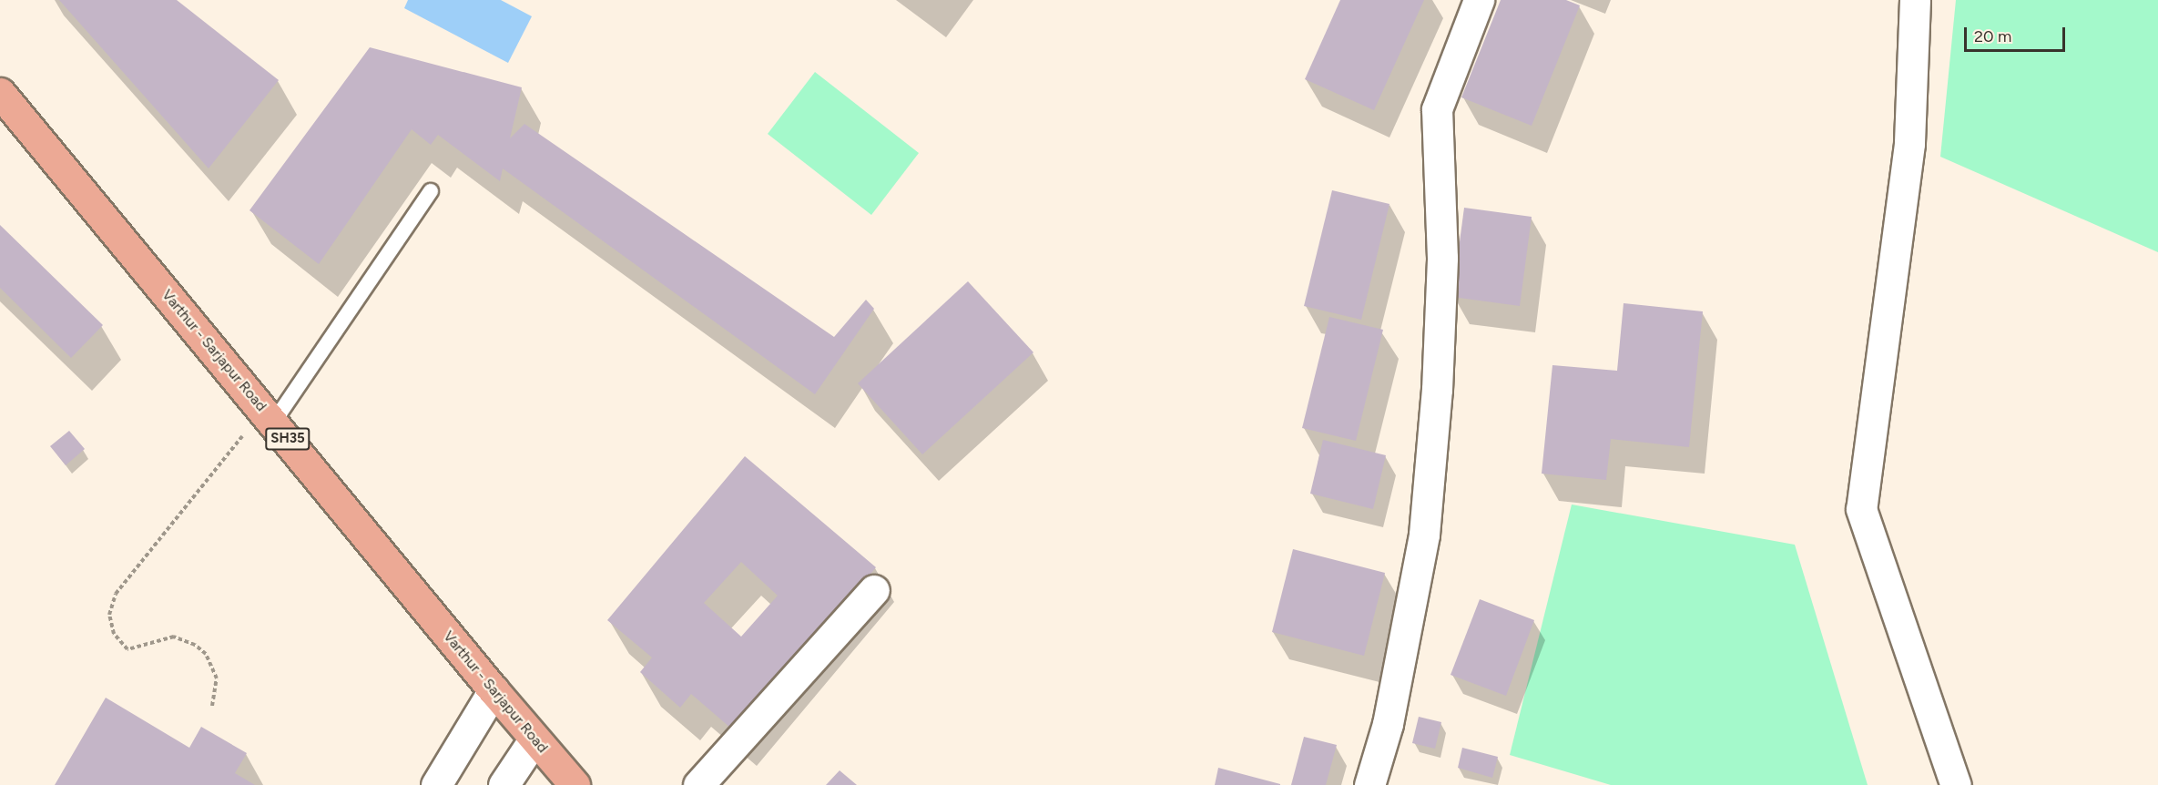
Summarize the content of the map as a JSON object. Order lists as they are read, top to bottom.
{
  "streets": {
    "main road": ["Varthur - Sarjapur Road", "SH35"]
  },
  "scale_bar": "20 m"
}
